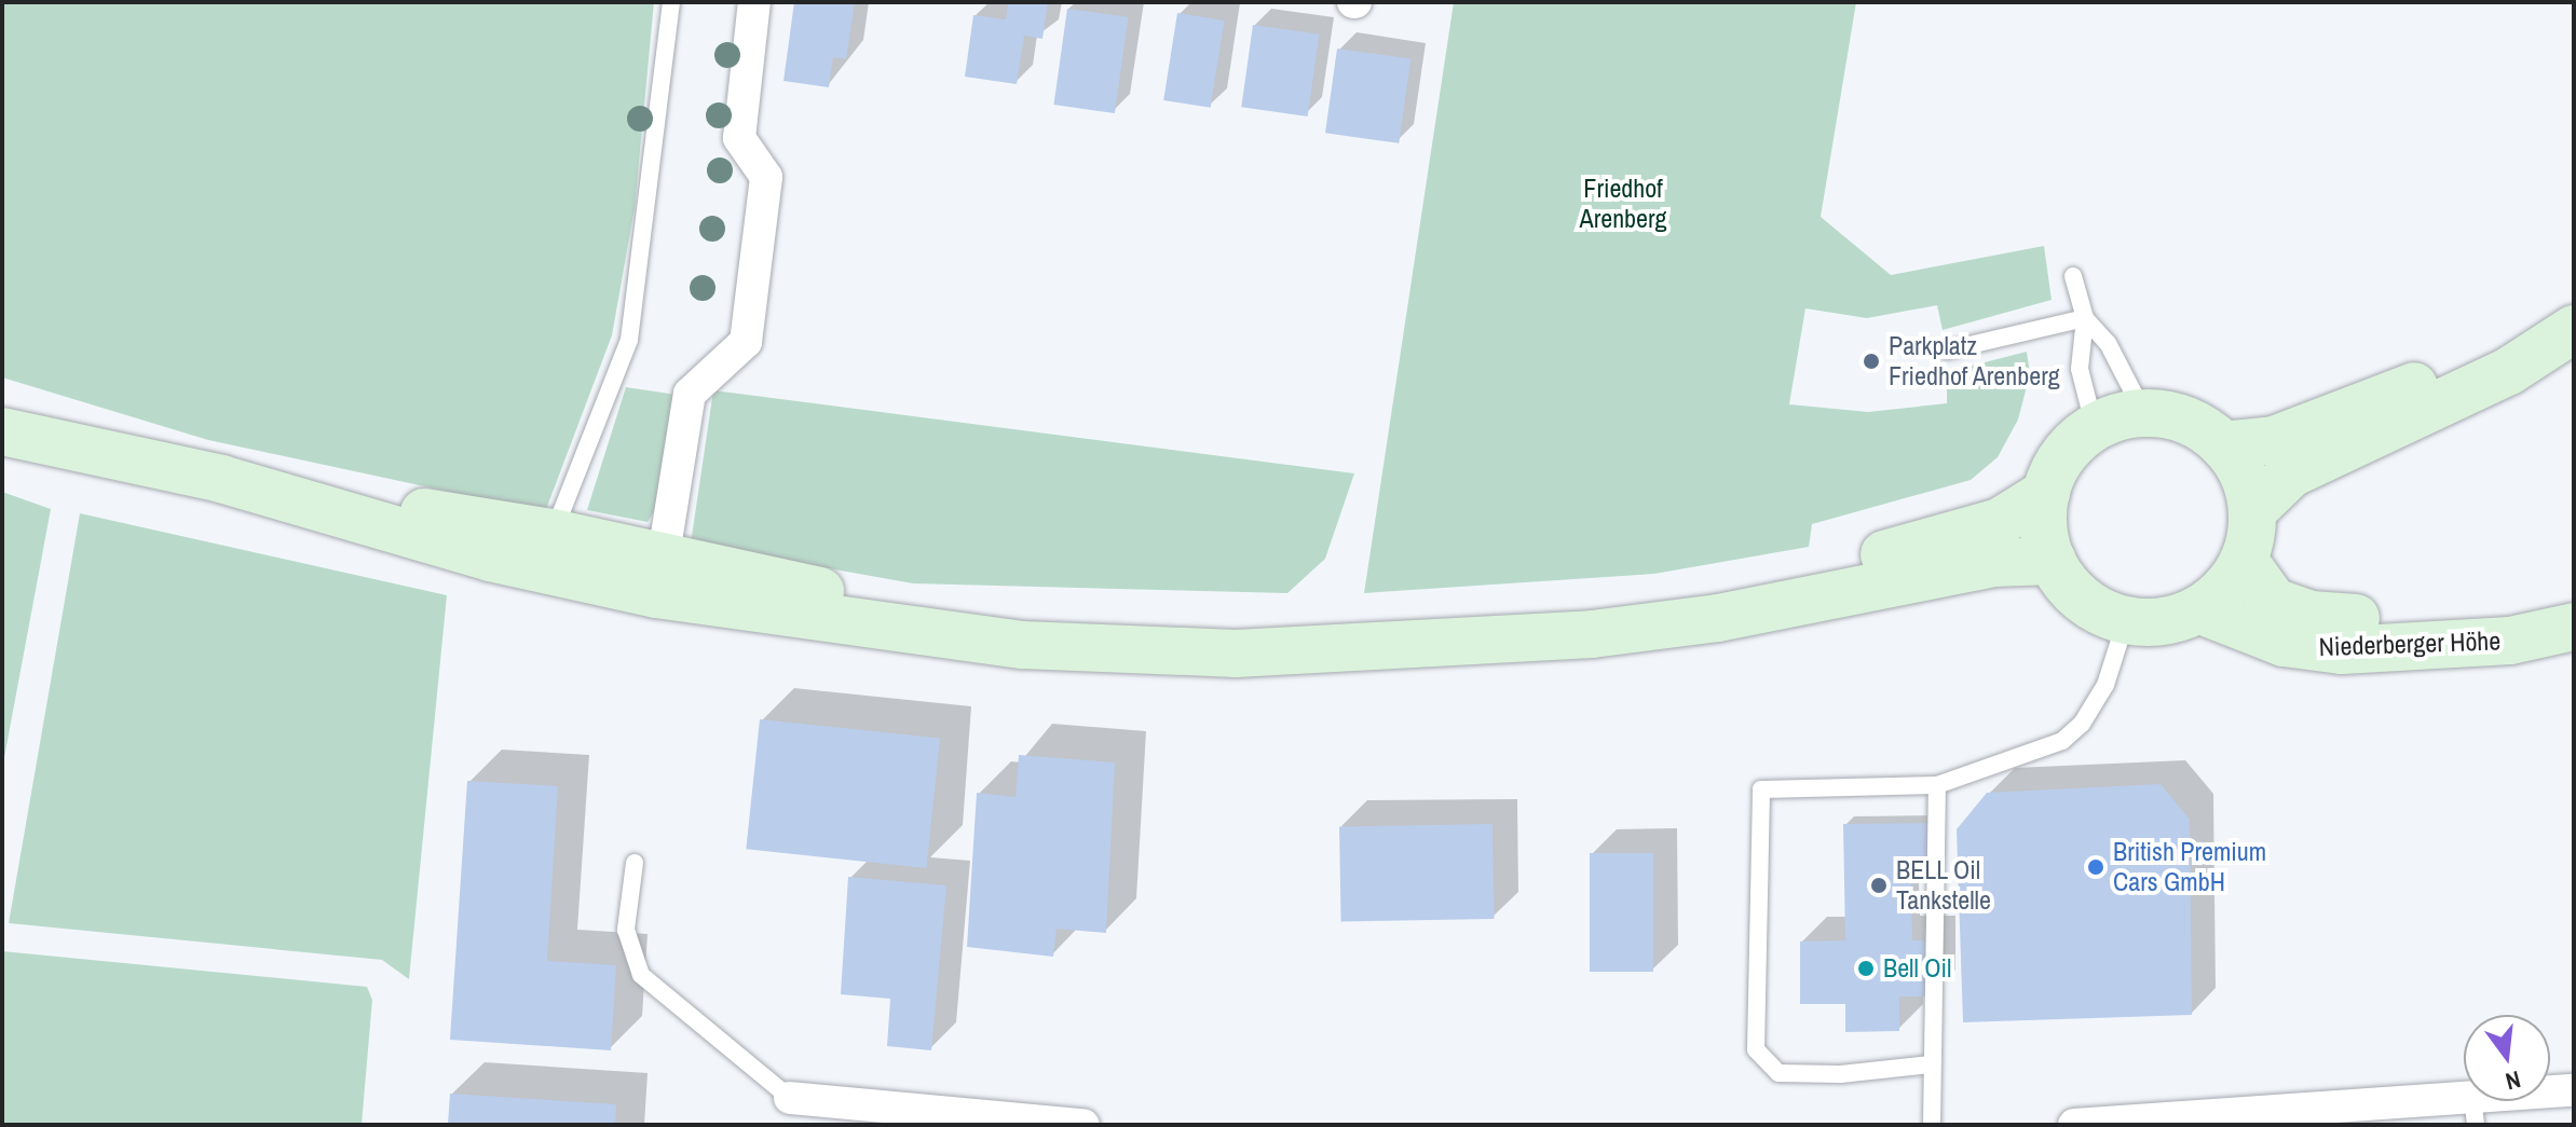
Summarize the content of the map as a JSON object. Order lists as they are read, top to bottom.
{
  "streets": {
    "main road": ["Niederberger Höhe"]
  },
  "parks": ["Friedhof Arenberg"],
  "places": [
    "Parkplatz Friedhof Arenberg",
    "British Premium Cars GmbH",
    "BELL Oil Tankstelle",
    "Bell Oil"
  ],
  "north": "bottom"
}
